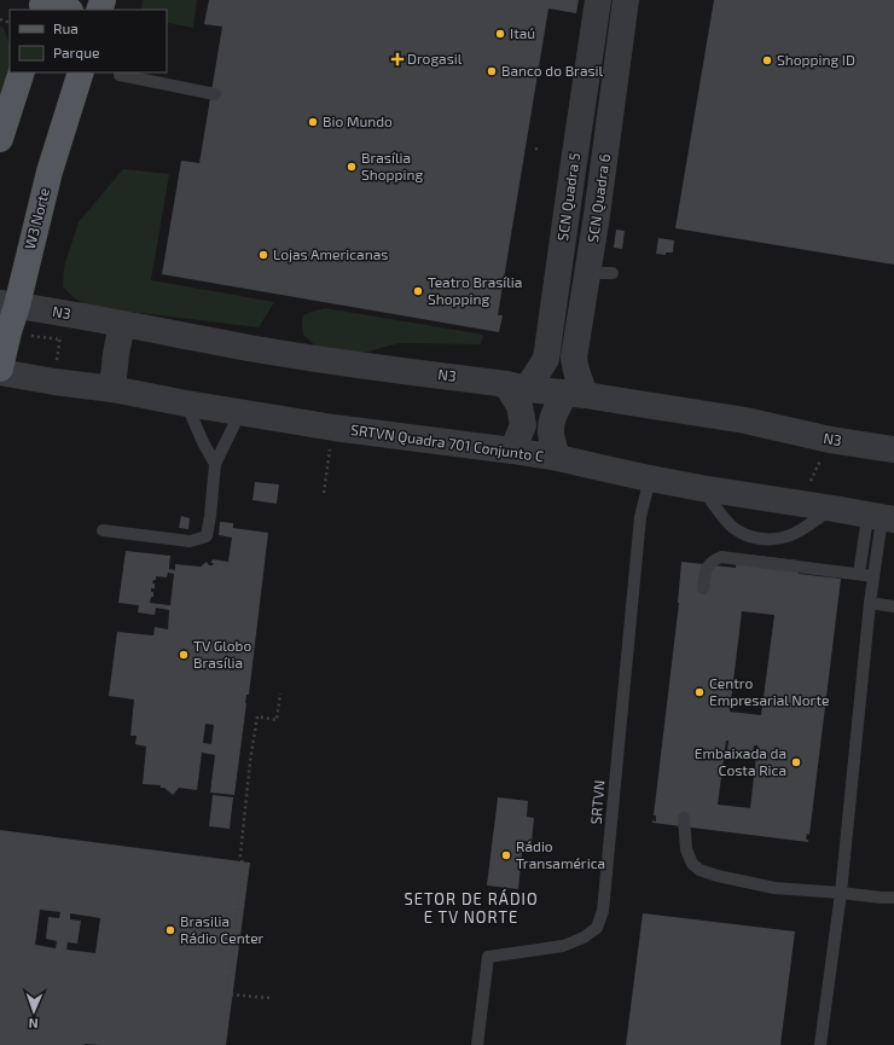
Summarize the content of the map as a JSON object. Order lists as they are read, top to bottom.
{
  "streets": {
    "main road": ["W3 Norte"],
    "street": [
      "SCN Quadra 5",
      "SCN Quadra 6",
      "N3",
      "SRTVN Quadra 701 Conjunto C"
    ],
    "lane": ["SRTVN"]
  },
  "crossings": [
    ["SCN Quadra 5", "N3"],
    ["SCN Quadra 6", "N3"],
    ["W3 Norte", "N3"],
    ["SRTVN Quadra 701 Conjunto C", "SRTVN"]
  ],
  "districts": ["SETOR DE RÁDIO E TV NORTE"],
  "places": {
    "other": [
      "Itaú",
      "Shopping ID",
      "Banco do Brasil",
      "Bio Mundo",
      "Brasília Shopping",
      "Lojas Americanas",
      "Teatro Brasília Shopping",
      "TV Globo Brasília",
      "Centro Empresarial Norte",
      "Embaixada da Costa Rica",
      "Rádio Transamérica",
      "Brasilia Rádio Center"
    ],
    "health": ["Drogasil"]
  },
  "legend": ["Rua", "Parque"],
  "north": "bottom"
}
